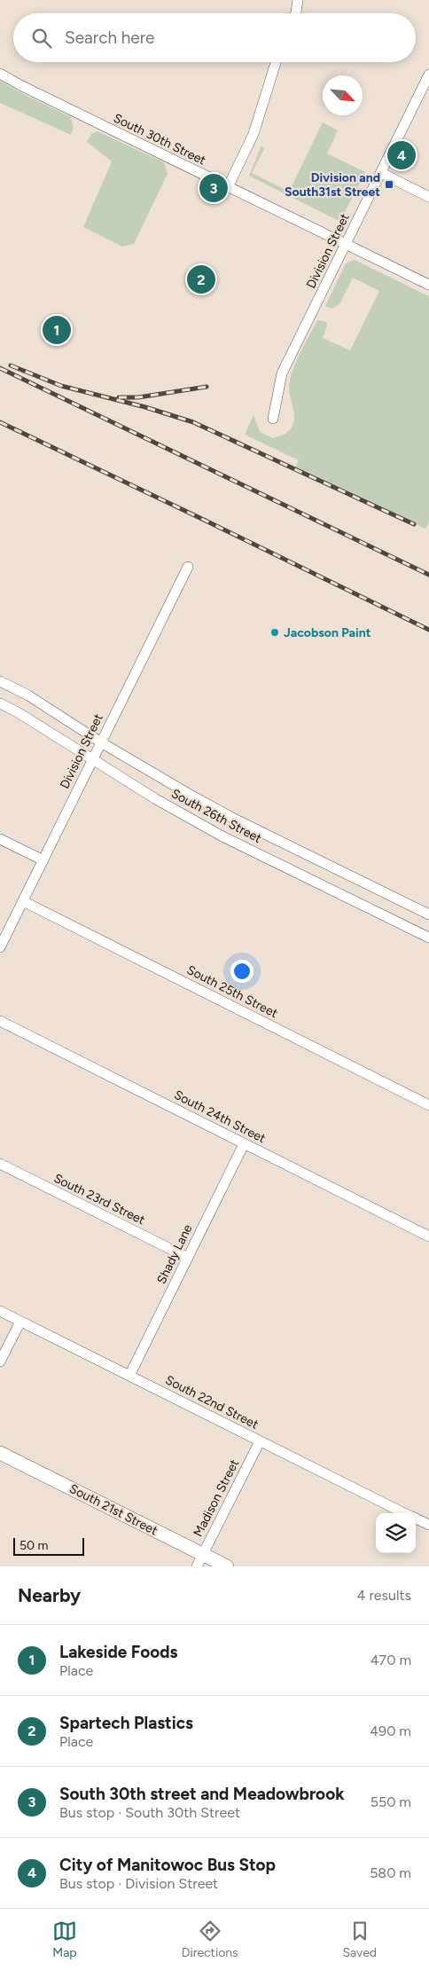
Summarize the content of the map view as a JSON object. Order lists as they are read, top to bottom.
{
  "streets": {
    "street": [
      "South 30th Street",
      "Division Street",
      "South 26th Street",
      "South 25th Street",
      "South 24th Street",
      "South 23rd Street",
      "Shady Lane",
      "South 22nd Street",
      "Madison Street",
      "South 21st Street"
    ]
  },
  "crossings": [
    ["South 30th Street", "Division Street"],
    ["Division Street", "South 26th Street"],
    ["Division Street", "South 25th Street"],
    ["South 24th Street", "Shady Lane"],
    ["South 23rd Street", "Shady Lane"],
    ["Shady Lane", "South 22nd Street"],
    ["South 22nd Street", "Madison Street"],
    ["Madison Street", "South 21st Street"]
  ],
  "places": {
    "transit": ["Division and South31st Street"],
    "other": ["Jacobson Paint"]
  },
  "scale_bar": "50 m",
  "north": "bottom right",
  "page": {
    "search": "Search here",
    "pins": [
      "4",
      "3",
      "2",
      "1"
    ],
    "scale": "50 m",
    "heading": ["Nearby", "4 results"],
    "list": [
      {
        "mark": "1",
        "name": "Lakeside Foods",
        "note": "Place",
        "value": "470 m"
      },
      {
        "mark": "2",
        "name": "Spartech Plastics",
        "note": "Place",
        "value": "490 m"
      },
      {
        "mark": "3",
        "name": "South 30th street and Meadowbrook",
        "note": "Bus stop · South 30th Street",
        "value": "550 m"
      },
      {
        "mark": "4",
        "name": "City of Manitowoc Bus Stop",
        "note": "Bus stop · Division Street",
        "value": "580 m"
      }
    ],
    "nav": ["Map", "Directions", "Saved"]
  }
}
